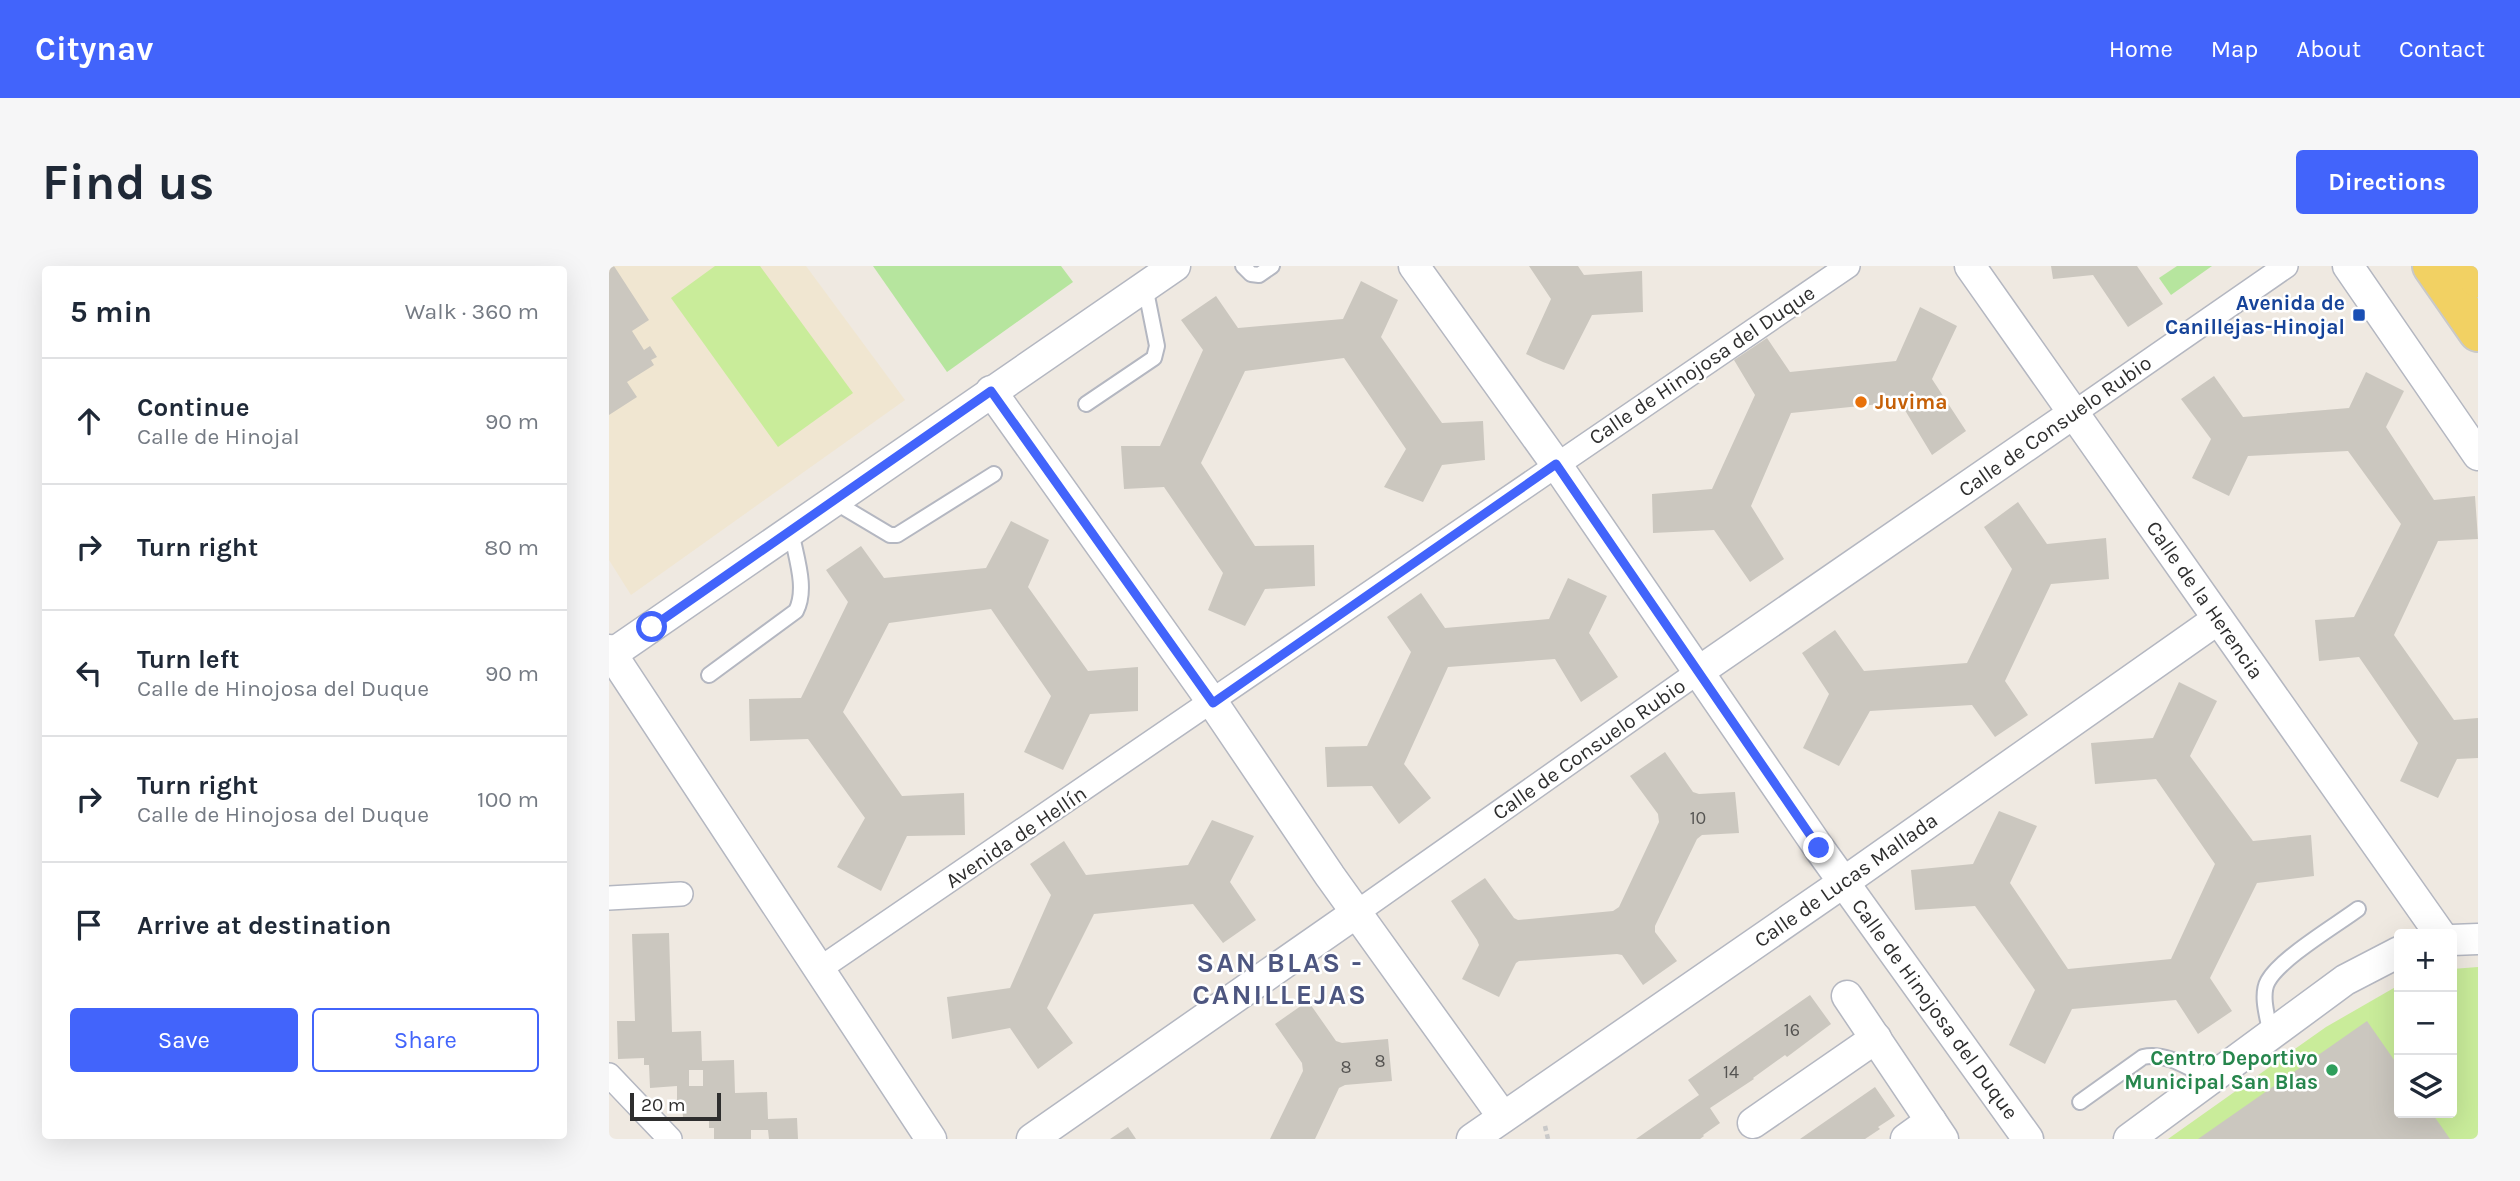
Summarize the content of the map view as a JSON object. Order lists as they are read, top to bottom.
{
  "streets": {
    "street": [
      "Calle de Hinojosa del Duque",
      "Calle de Consuelo Rubio",
      "Calle de la Herencia",
      "Avenida de Hellín",
      "Calle de Lucas Mallada"
    ]
  },
  "crossings": [
    ["Calle de Hinojosa del Duque", "Calle de Consuelo Rubio"],
    ["Calle de Hinojosa del Duque", "Avenida de Hellín"],
    ["Calle de Hinojosa del Duque", "Calle de Lucas Mallada"],
    ["Calle de Consuelo Rubio", "Calle de la Herencia"],
    ["Calle de la Herencia", "Calle de Lucas Mallada"]
  ],
  "districts": ["SAN BLAS - CANILLEJAS"],
  "places": {
    "transit": ["Avenida de Canillejas-Hinojal"],
    "other": ["Juvima", "Centro Deportivo Municipal San Blas"]
  },
  "house_numbers": [
    "10",
    "16",
    "8",
    "8",
    "14"
  ],
  "scale_bar": "20 m",
  "page": {
    "header": "Citynav",
    "nav": [
      "Home",
      "Map",
      "About",
      "Contact"
    ],
    "buttons": [
      "Directions",
      ["Save", "Share"]
    ],
    "title": "Find us",
    "heading": ["5 min", "Walk · 360 m"],
    "list": [
      ["Continue", "Calle de Hinojal", "90 m"],
      ["Turn right", "80 m"],
      ["Turn left", "Calle de Hinojosa del Duque", "90 m"],
      ["Turn right", "Calle de Hinojosa del Duque", "100 m"],
      "Arrive at destination"
    ],
    "map_buttons": ["+", "−"],
    "scale": "20 m"
  }
}
